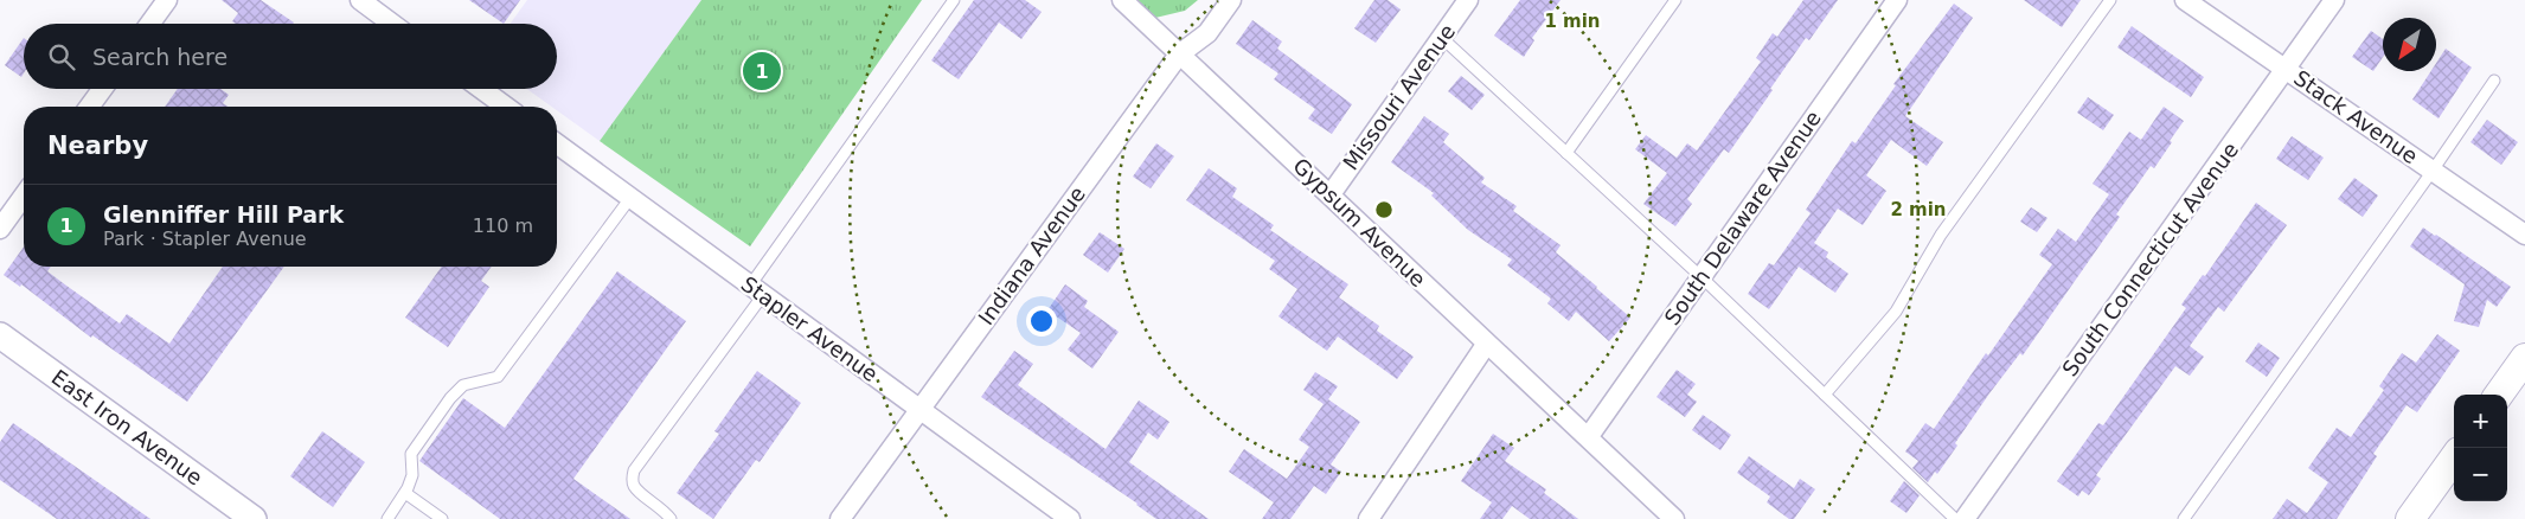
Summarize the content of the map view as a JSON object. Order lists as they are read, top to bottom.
{
  "streets": {
    "street": [
      "Missouri Avenue",
      "Stack Avenue",
      "South Delaware Avenue",
      "Gypsum Avenue",
      "Indiana Avenue",
      "South Connecticut Avenue",
      "Stapler Avenue",
      "East Iron Avenue"
    ]
  },
  "crossings": [
    ["Missouri Avenue", "Gypsum Avenue"],
    ["Stack Avenue", "South Connecticut Avenue"],
    ["South Delaware Avenue", "Gypsum Avenue"],
    ["Gypsum Avenue", "Indiana Avenue"],
    ["Indiana Avenue", "Stapler Avenue"]
  ],
  "north": "bottom left",
  "page": {
    "search": "Search here",
    "pins": "1",
    "heading": "Nearby",
    "list": [
      {
        "mark": "1",
        "name": "Glenniffer Hill Park",
        "note": "Park · Stapler Avenue",
        "value": "110 m"
      }
    ],
    "map_buttons": ["+", "−"]
  },
  "rings": ["1 min", "2 min"]
}
